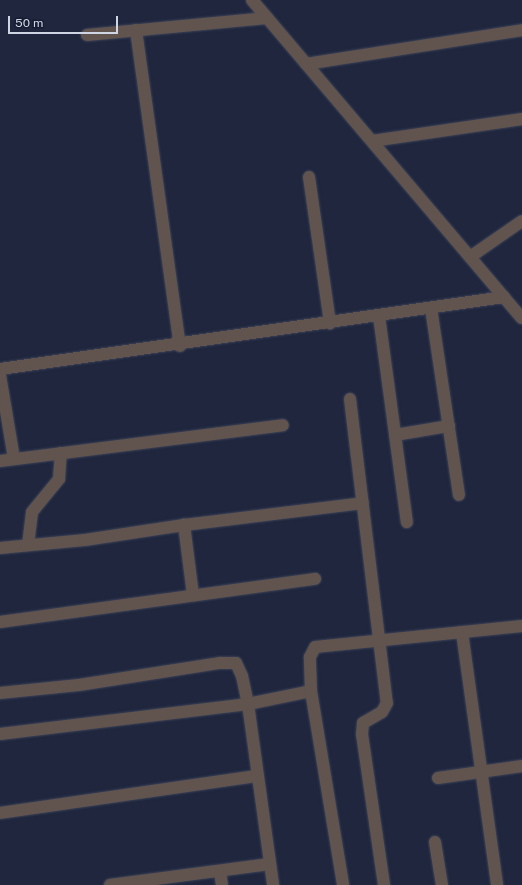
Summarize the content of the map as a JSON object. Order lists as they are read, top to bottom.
{
  "scale_bar": "50 m"
}
